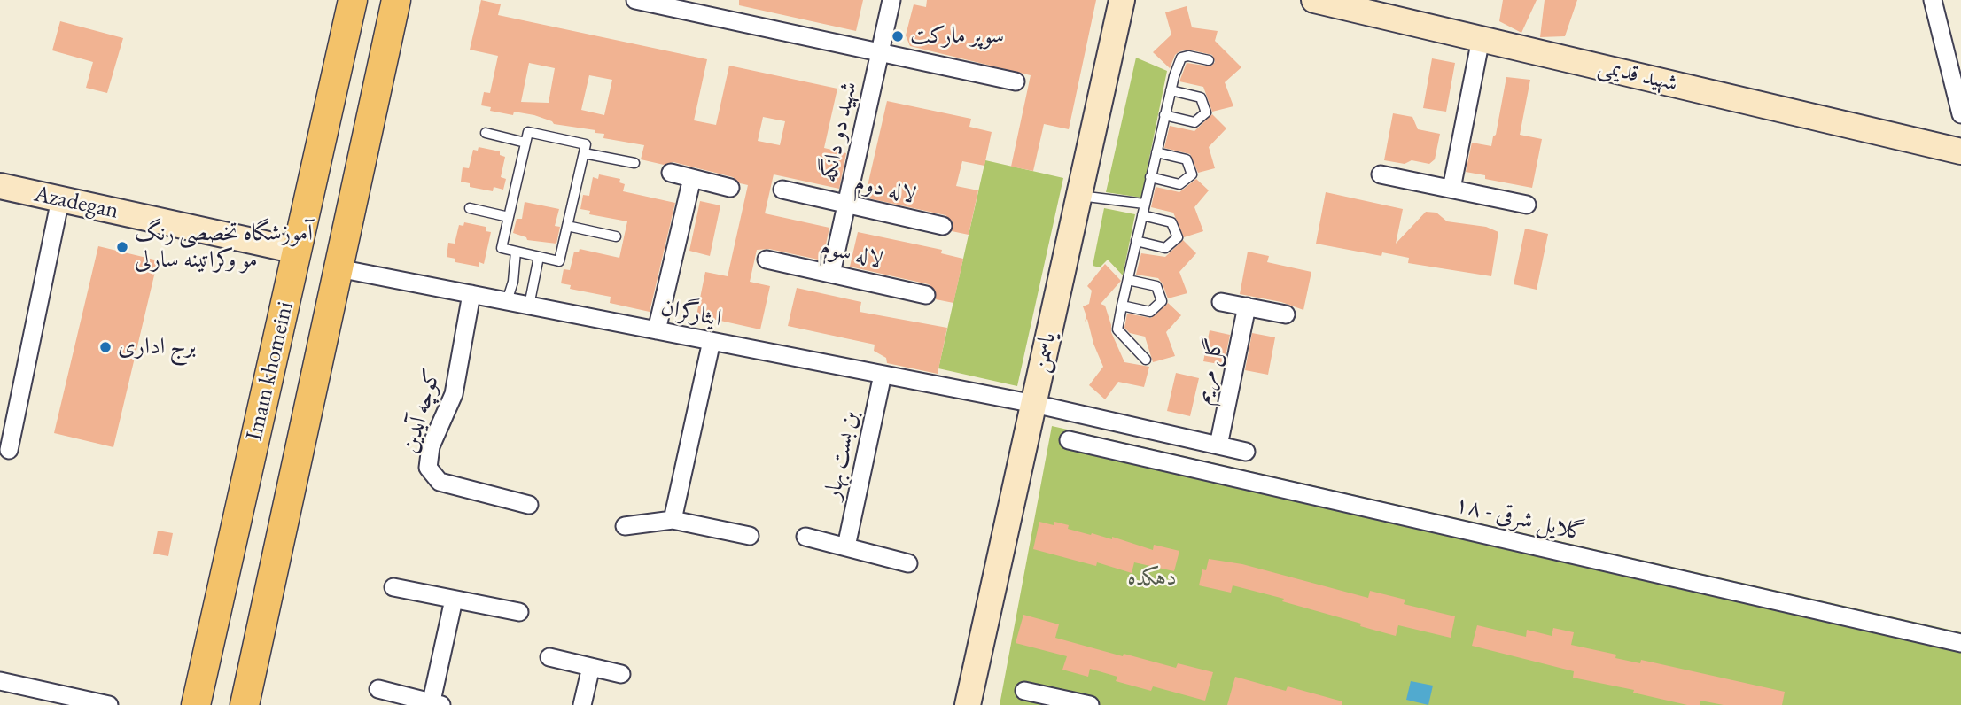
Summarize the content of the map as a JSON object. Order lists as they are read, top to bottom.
{
  "streets": {
    "main road": ["Imam khomeini"],
    "street": [
      "شهید قدیمی",
      "شهید دو دانگه",
      "لاله دوم",
      "Azadegan",
      "لاله سوم",
      "ایثارگران",
      "یاسمن",
      "گل مریم",
      "کوچه آیدین",
      "بن بست بهار",
      "گلایل شرقی - ۱۸"
    ]
  },
  "crossings": [
    ["شهید دو دانگه", "لاله دوم"],
    ["شهید دو دانگه", "لاله سوم"],
    ["Azadegan", "Imam khomeini"],
    ["ایثارگران", "یاسمن"],
    ["ایثارگران", "Imam khomeini"],
    ["ایثارگران", "گل مریم"],
    ["ایثارگران", "کوچه آیدین"],
    ["ایثارگران", "بن بست بهار"]
  ],
  "parks": ["دهکده"],
  "places": ["سوپر مارکت", "آموزشگاه تخصصی رنگ مو وکراتینه سارلی", "برج اداری"]
}
